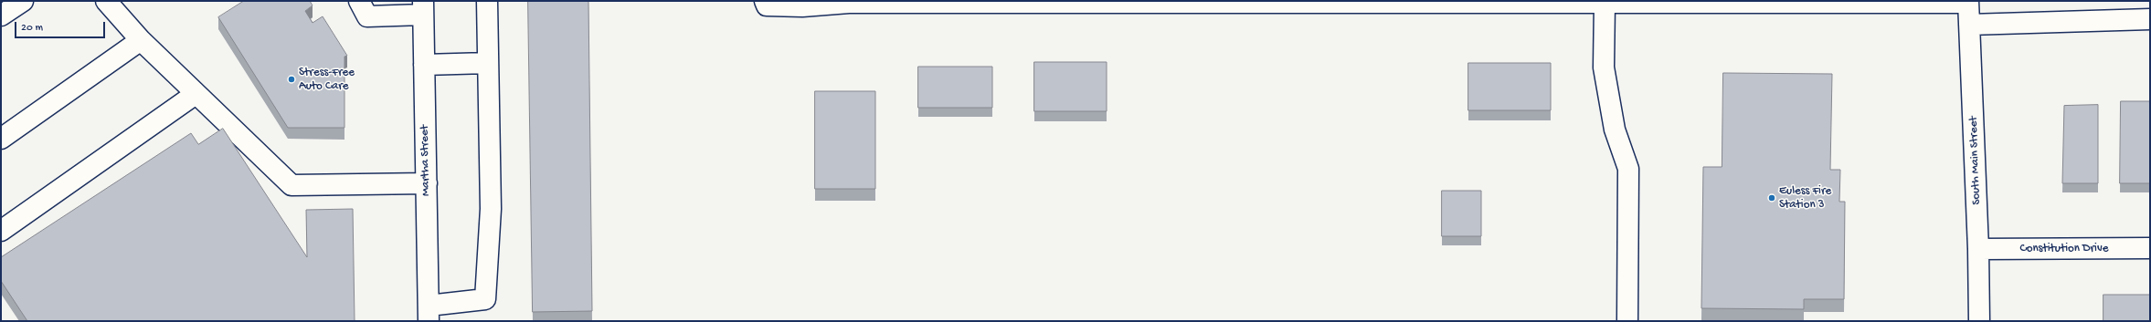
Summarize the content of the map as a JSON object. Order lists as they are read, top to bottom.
{
  "streets": {
    "street": ["Martha Street", "South Main Street", "Constitution Drive"]
  },
  "crossings": [
    ["South Main Street", "Constitution Drive"]
  ],
  "places": ["Stress-Free Auto Care", "Euless Fire Station 3"],
  "scale_bar": "20 m"
}
